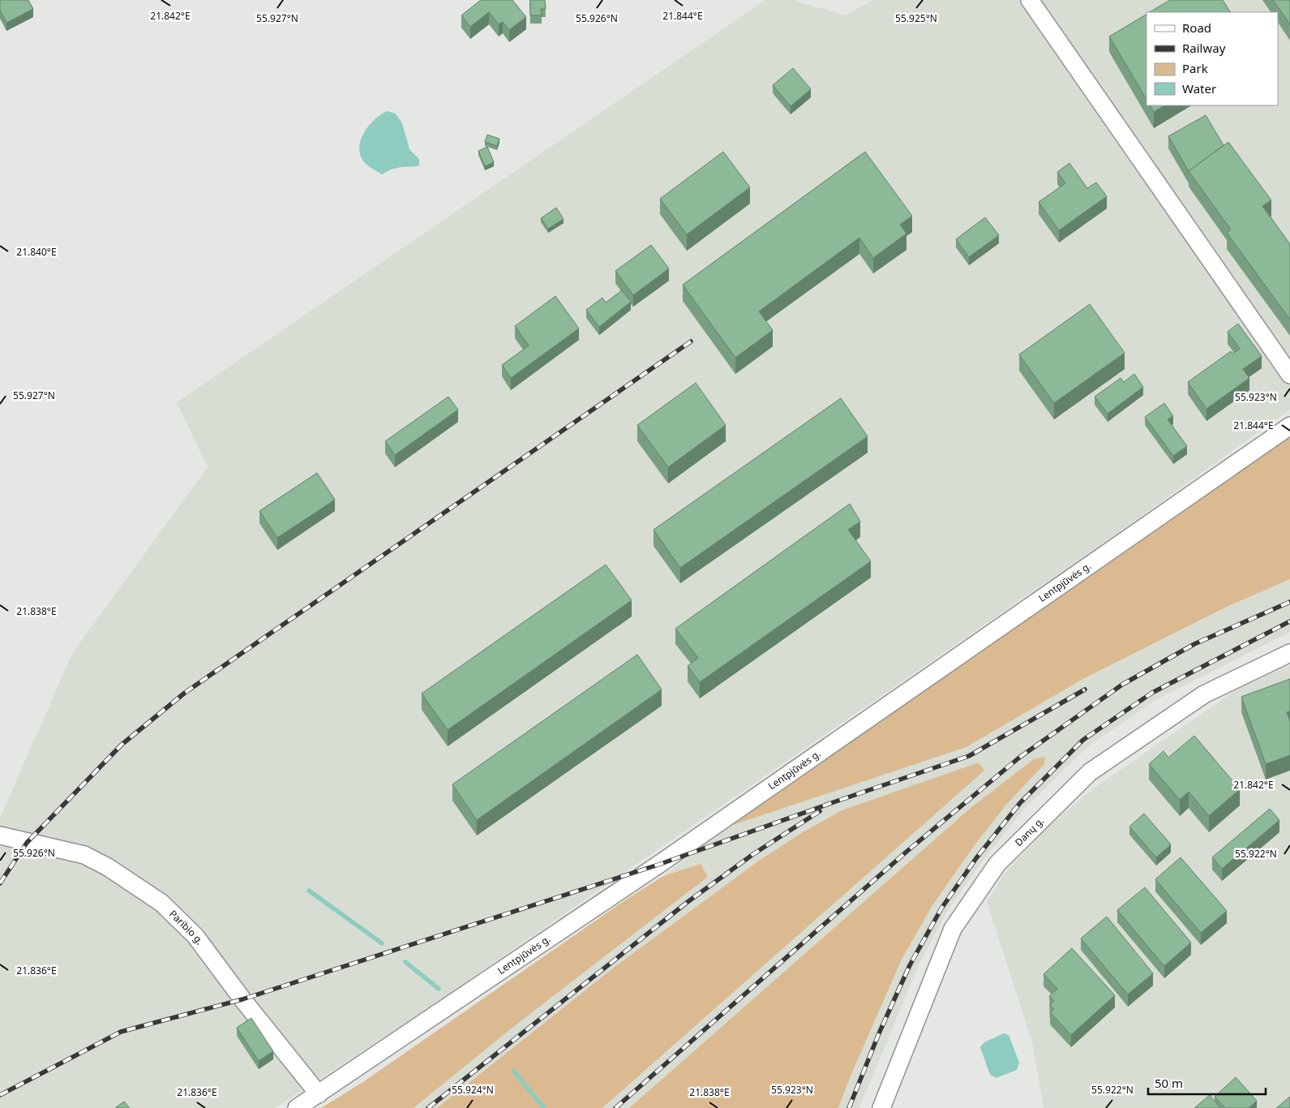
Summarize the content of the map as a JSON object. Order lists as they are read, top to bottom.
{
  "streets": {
    "street": ["Lentpjūvės g.", "Danų g.", "Paribio g."]
  },
  "crossings": [
    ["Lentpjūvės g.", "Paribio g."]
  ],
  "legend": [
    "Road",
    "Railway",
    "Park",
    "Water"
  ],
  "scale_bar": "50 m",
  "coordinates": [
    "21.842°E",
    "21.844°E",
    "55.927°N",
    "55.926°N",
    "55.925°N",
    "21.840°E",
    "55.923°N",
    "21.838°E",
    "55.922°N",
    "21.836°E",
    "55.924°N"
  ]
}
